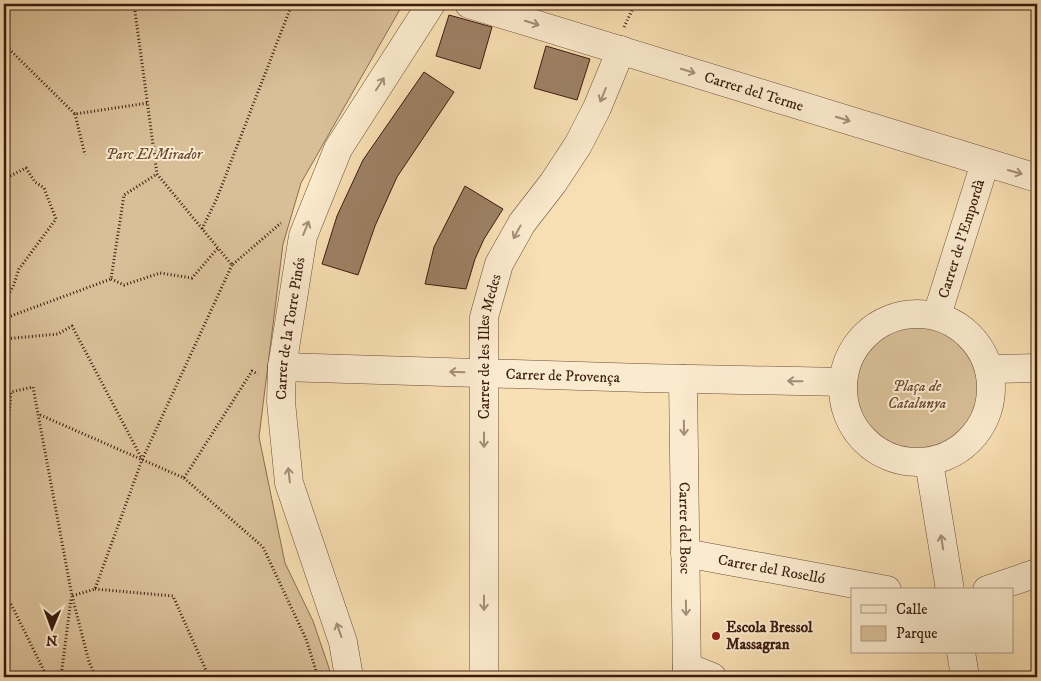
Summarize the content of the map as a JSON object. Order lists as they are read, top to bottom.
{
  "streets": {
    "street": [
      "Carrer del Terme",
      "Carrer de l'Empordà",
      "Carrer de la Torre Pinós",
      "Carrer de les Illes Medes",
      "Carrer de Provença",
      "Carrer del Bosc",
      "Carrer del Roselló"
    ]
  },
  "crossings": [
    ["Carrer del Terme", "Carrer de l'Empordà"],
    ["Carrer del Terme", "Carrer de les Illes Medes"],
    ["Carrer de l'Empordà", "Carrer de Provença"],
    ["Carrer de la Torre Pinós", "Carrer de Provença"],
    ["Carrer de les Illes Medes", "Carrer de Provença"],
    ["Carrer de Provença", "Carrer del Bosc"],
    ["Carrer del Bosc", "Carrer del Roselló"]
  ],
  "one_way": [
    "Carrer del Terme",
    "Carrer de la Torre Pinós",
    "Carrer de les Illes Medes",
    "Carrer de Provença",
    "Carrer del Bosc"
  ],
  "parks": ["Parc El Mirador", "Plaça de Catalunya"],
  "places": ["Escola Bressol Massagran"],
  "legend": ["Calle", "Parque"],
  "north": "bottom"
}
